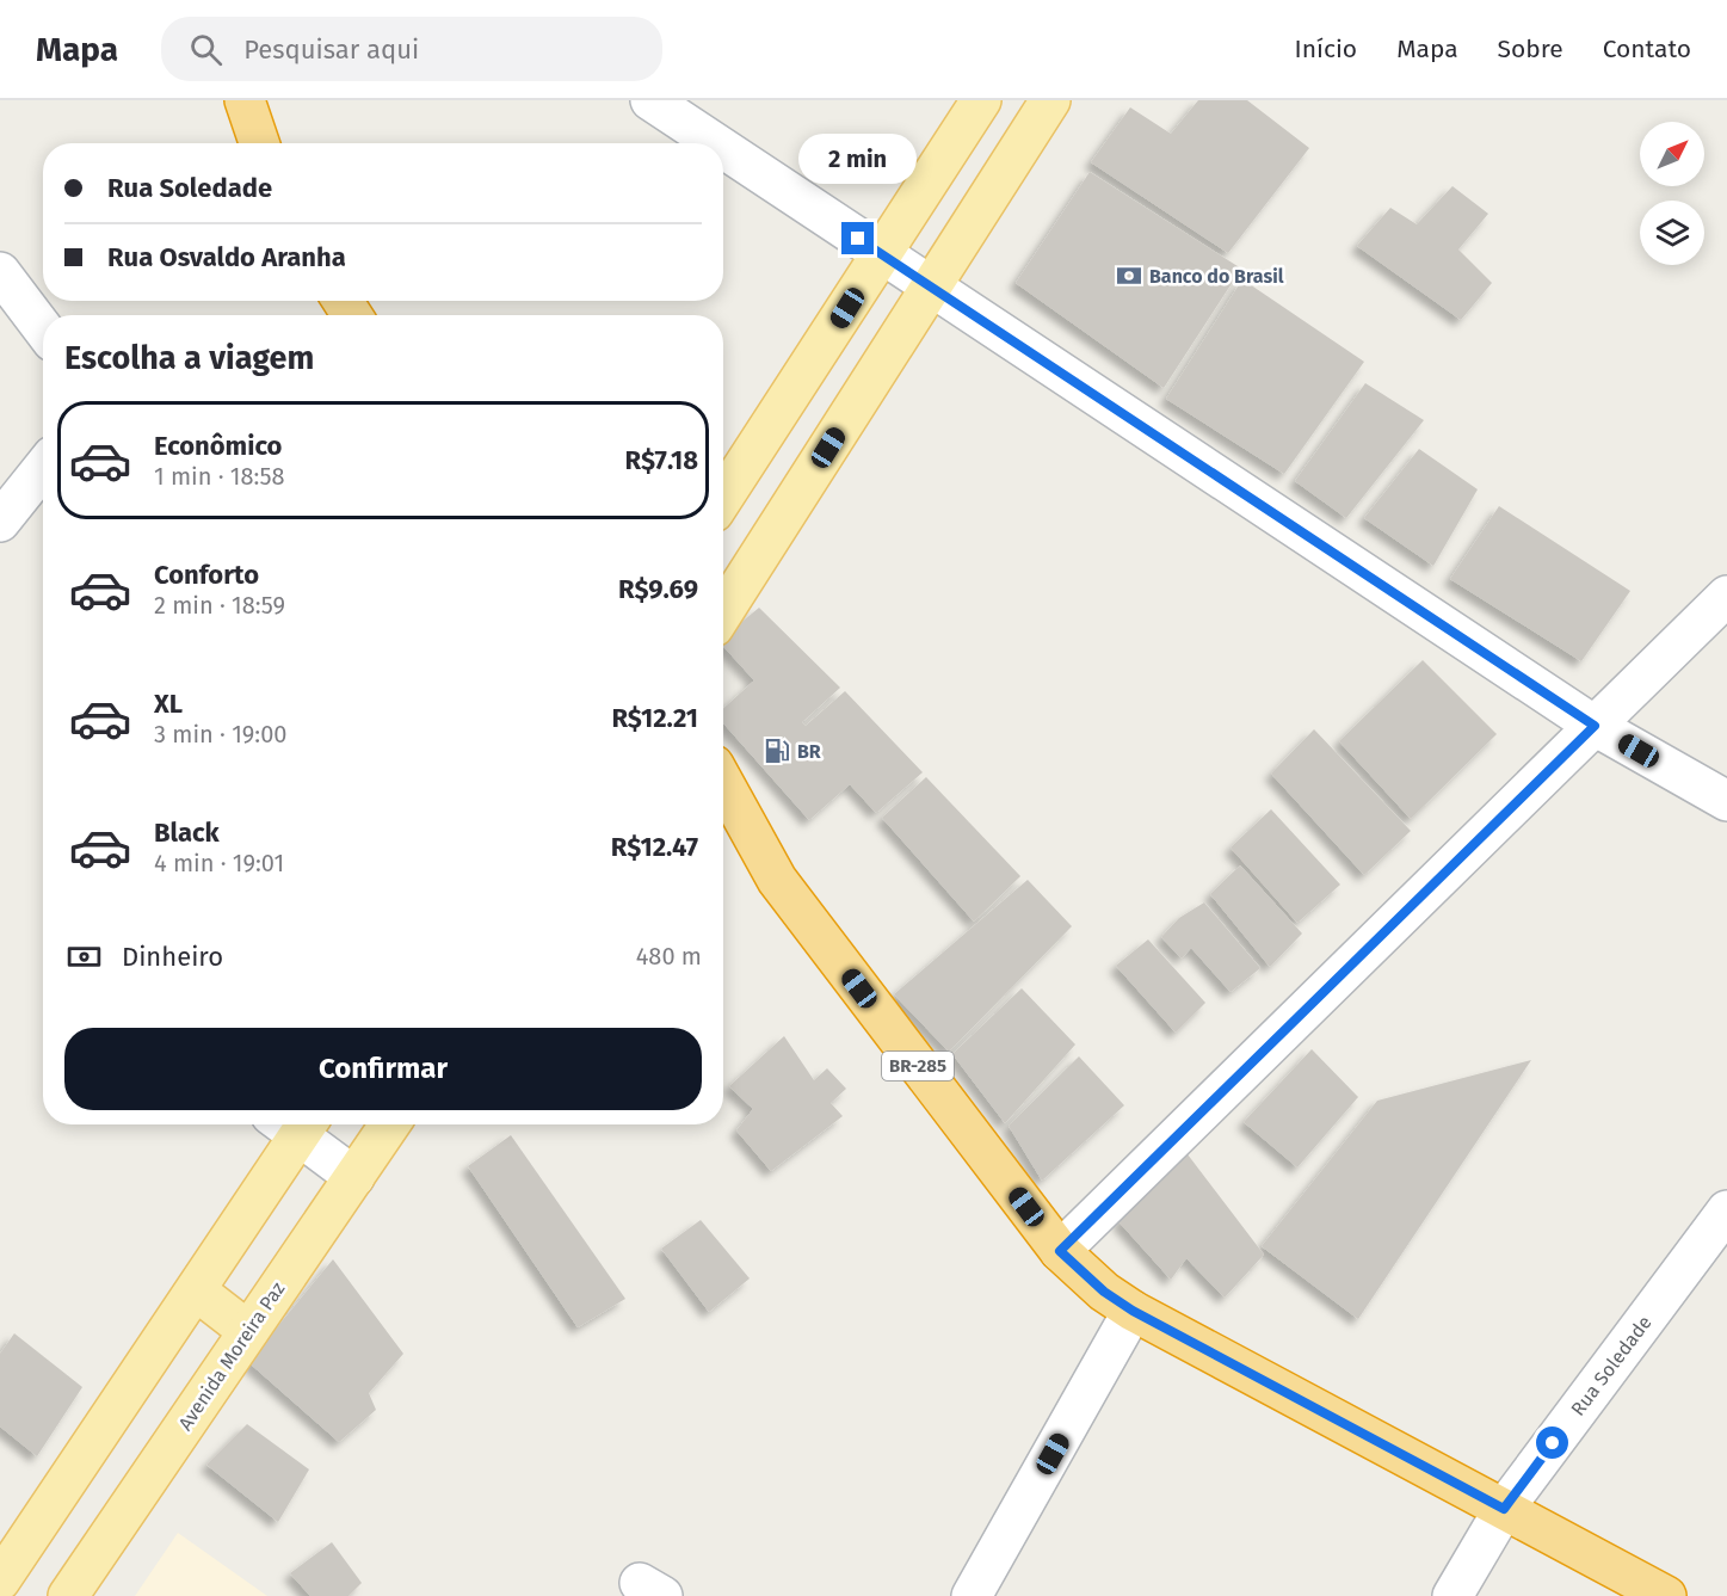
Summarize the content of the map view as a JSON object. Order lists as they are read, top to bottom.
{
  "streets": {
    "highway": ["BR-285"],
    "main road": ["Avenida Moreira Paz"],
    "street": ["Rua Soledade"]
  },
  "crossings": [
    ["BR-285", "Rua Soledade"]
  ],
  "places": {
    "bank": ["Banco do Brasil"],
    "fuel station": ["BR"]
  },
  "north": "top right",
  "page": {
    "header": "Mapa",
    "search": "Pesquisar aqui",
    "nav": [
      "Início",
      "Mapa",
      "Sobre",
      "Contato"
    ],
    "bubble": "2 min",
    "banner": ["Rua Soledade", "Rua Osvaldo Aranha"],
    "heading": "Escolha a viagem",
    "list": [
      {
        "name": "Econômico",
        "note": "1 min · 18:58",
        "value": "R$7.18"
      },
      {
        "name": "Conforto",
        "note": "2 min · 18:59",
        "value": "R$9.69"
      },
      {
        "name": "XL",
        "note": "3 min · 19:00",
        "value": "R$12.21"
      },
      {
        "name": "Black",
        "note": "4 min · 19:01",
        "value": "R$12.47"
      }
    ],
    "pay": ["Dinheiro", "480 m"],
    "buttons": "Confirmar"
  }
}
